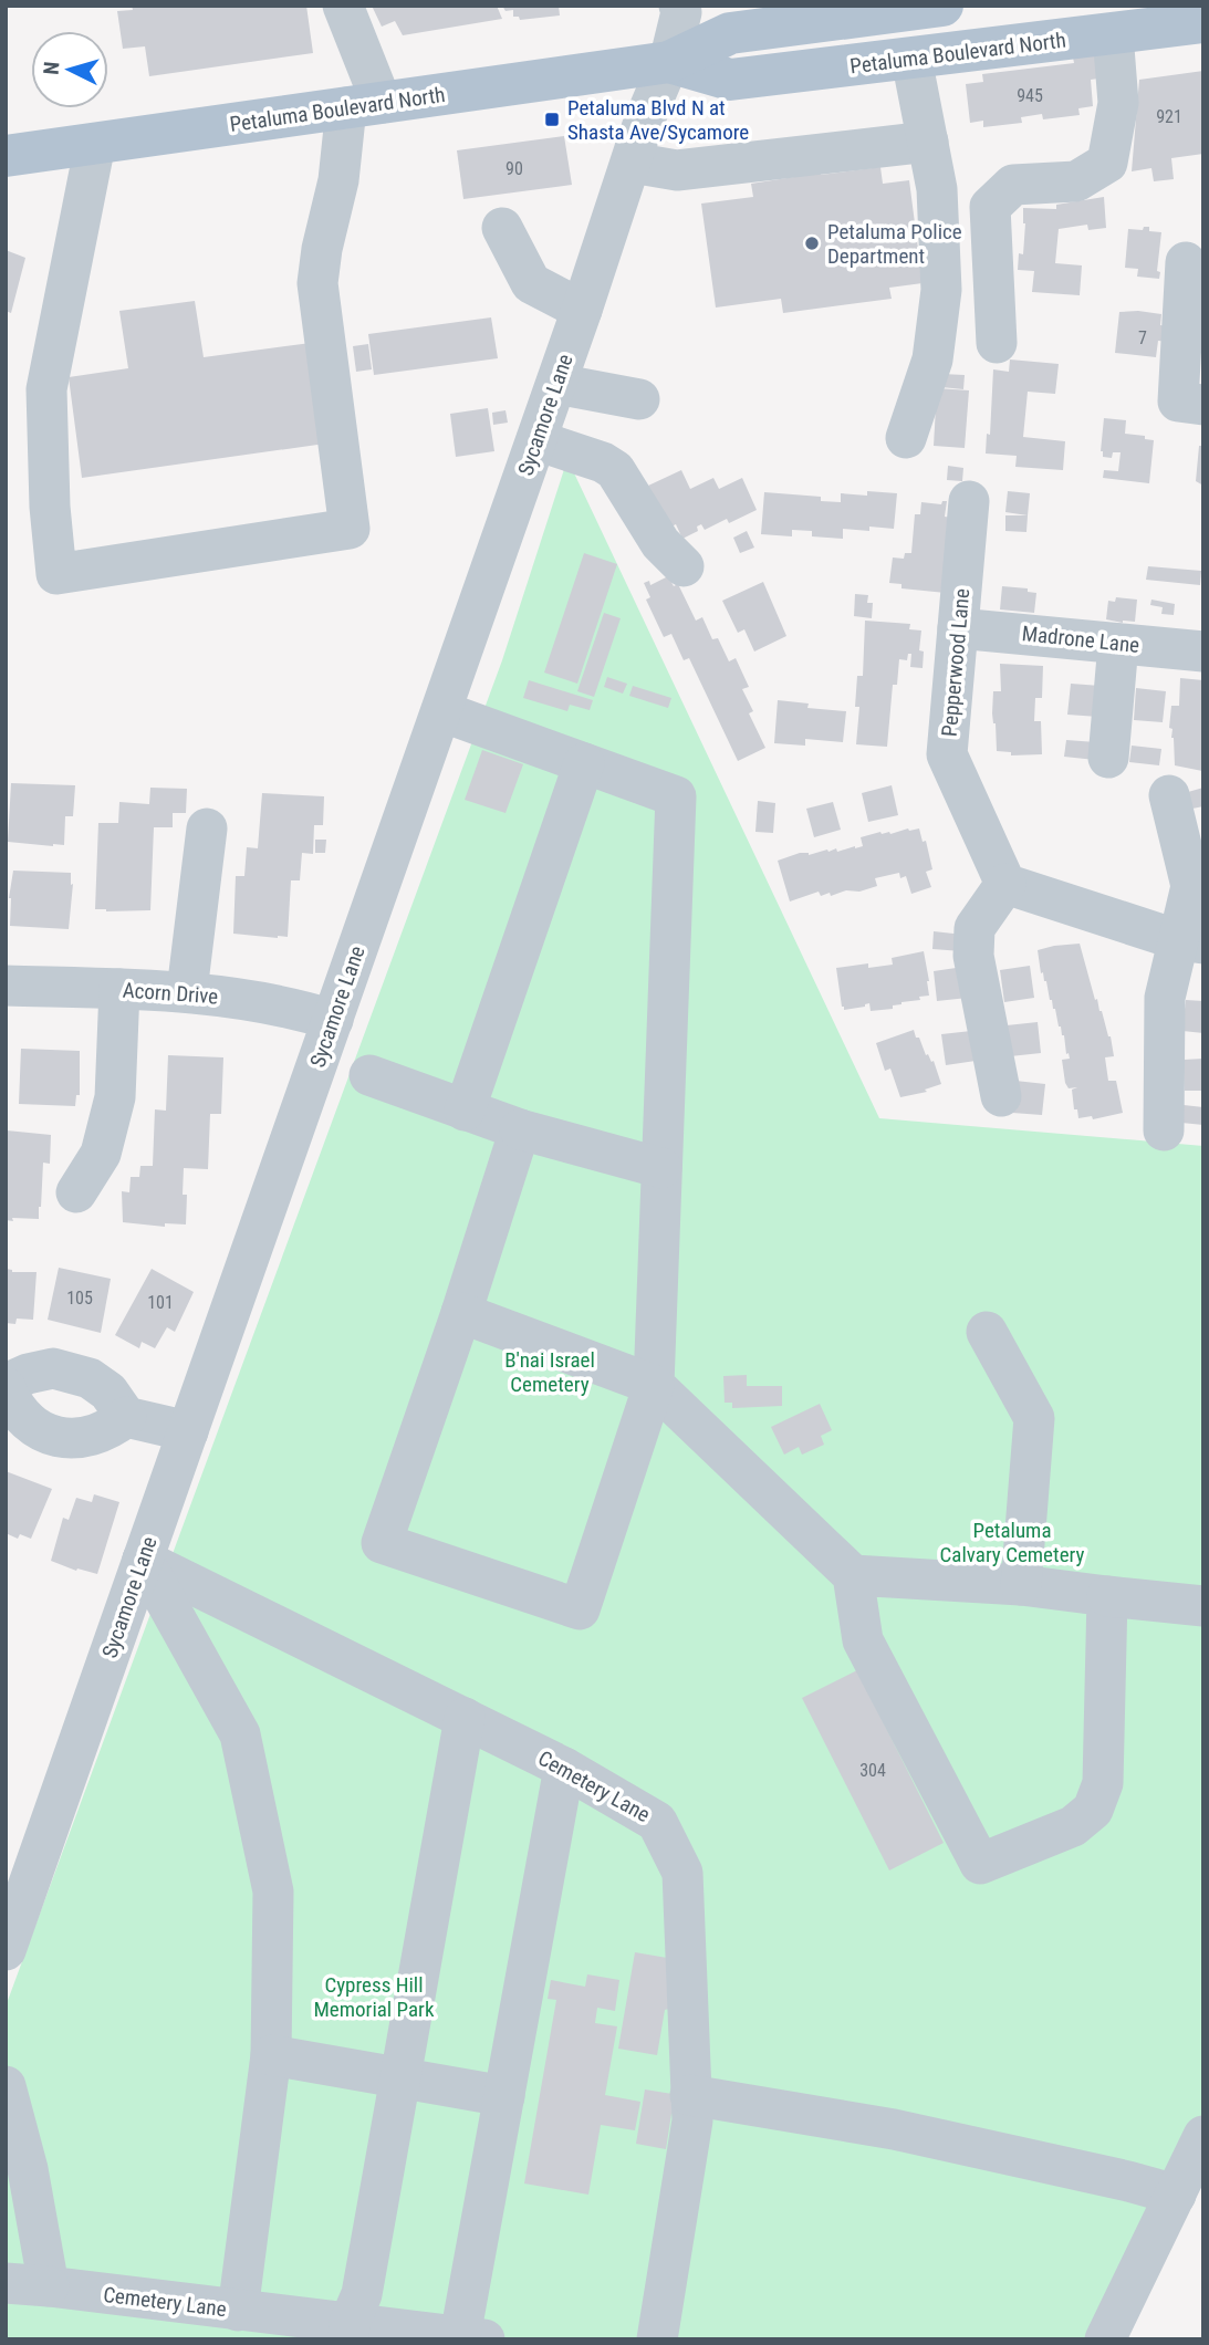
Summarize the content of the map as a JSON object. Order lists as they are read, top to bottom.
{
  "streets": {
    "main road": ["Petaluma Boulevard North"],
    "street": [
      "Sycamore Lane",
      "Madrone Lane",
      "Pepperwood Lane",
      "Acorn Drive",
      "Cemetery Lane"
    ]
  },
  "crossings": [
    ["Petaluma Boulevard North", "Sycamore Lane"],
    ["Sycamore Lane", "Acorn Drive"],
    ["Sycamore Lane", "Cemetery Lane"],
    ["Madrone Lane", "Pepperwood Lane"]
  ],
  "parks": ["B'nai Israel Cemetery", "Petaluma Calvary Cemetery", "Cypress Hill Memorial Park"],
  "places": {
    "transit": ["Petaluma Blvd N at Shasta Ave/Sycamore"],
    "other": ["Petaluma Police Department"]
  },
  "house_numbers": [
    "945",
    "921",
    "90",
    "7",
    "105",
    "101",
    "304"
  ],
  "north": "left"
}
